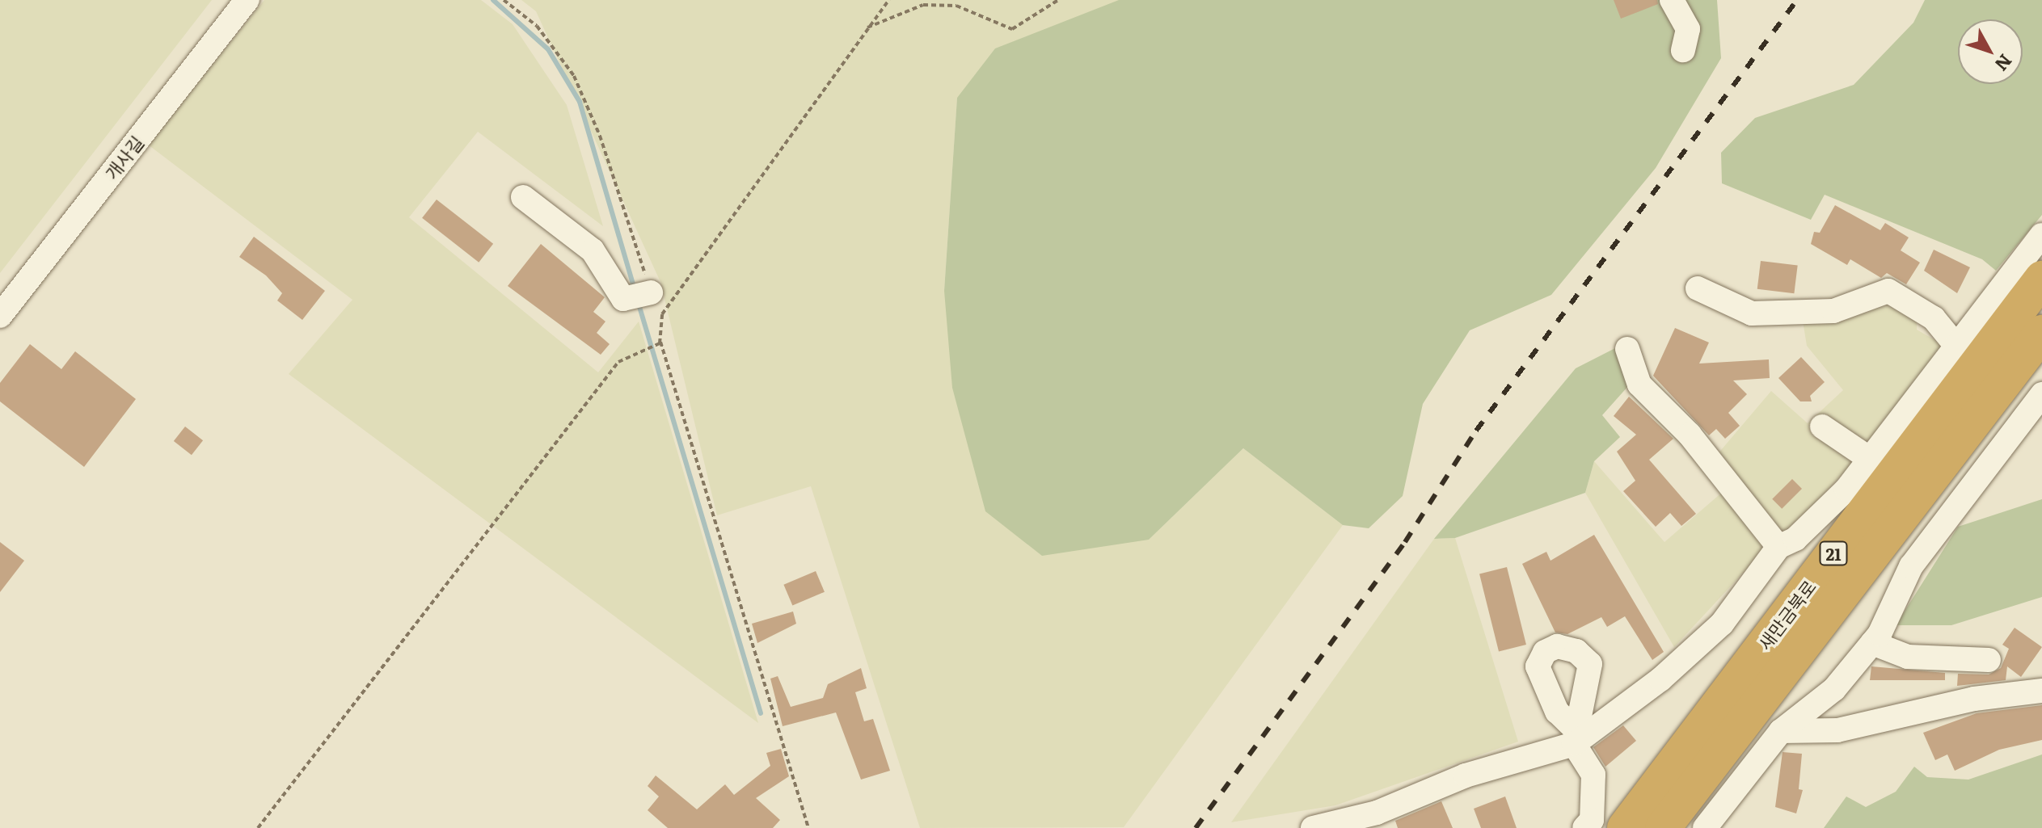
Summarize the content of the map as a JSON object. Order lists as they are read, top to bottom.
{
  "streets": {
    "highway": ["21", "새만금북로"],
    "street": ["개사길"]
  },
  "north": "bottom right"
}
